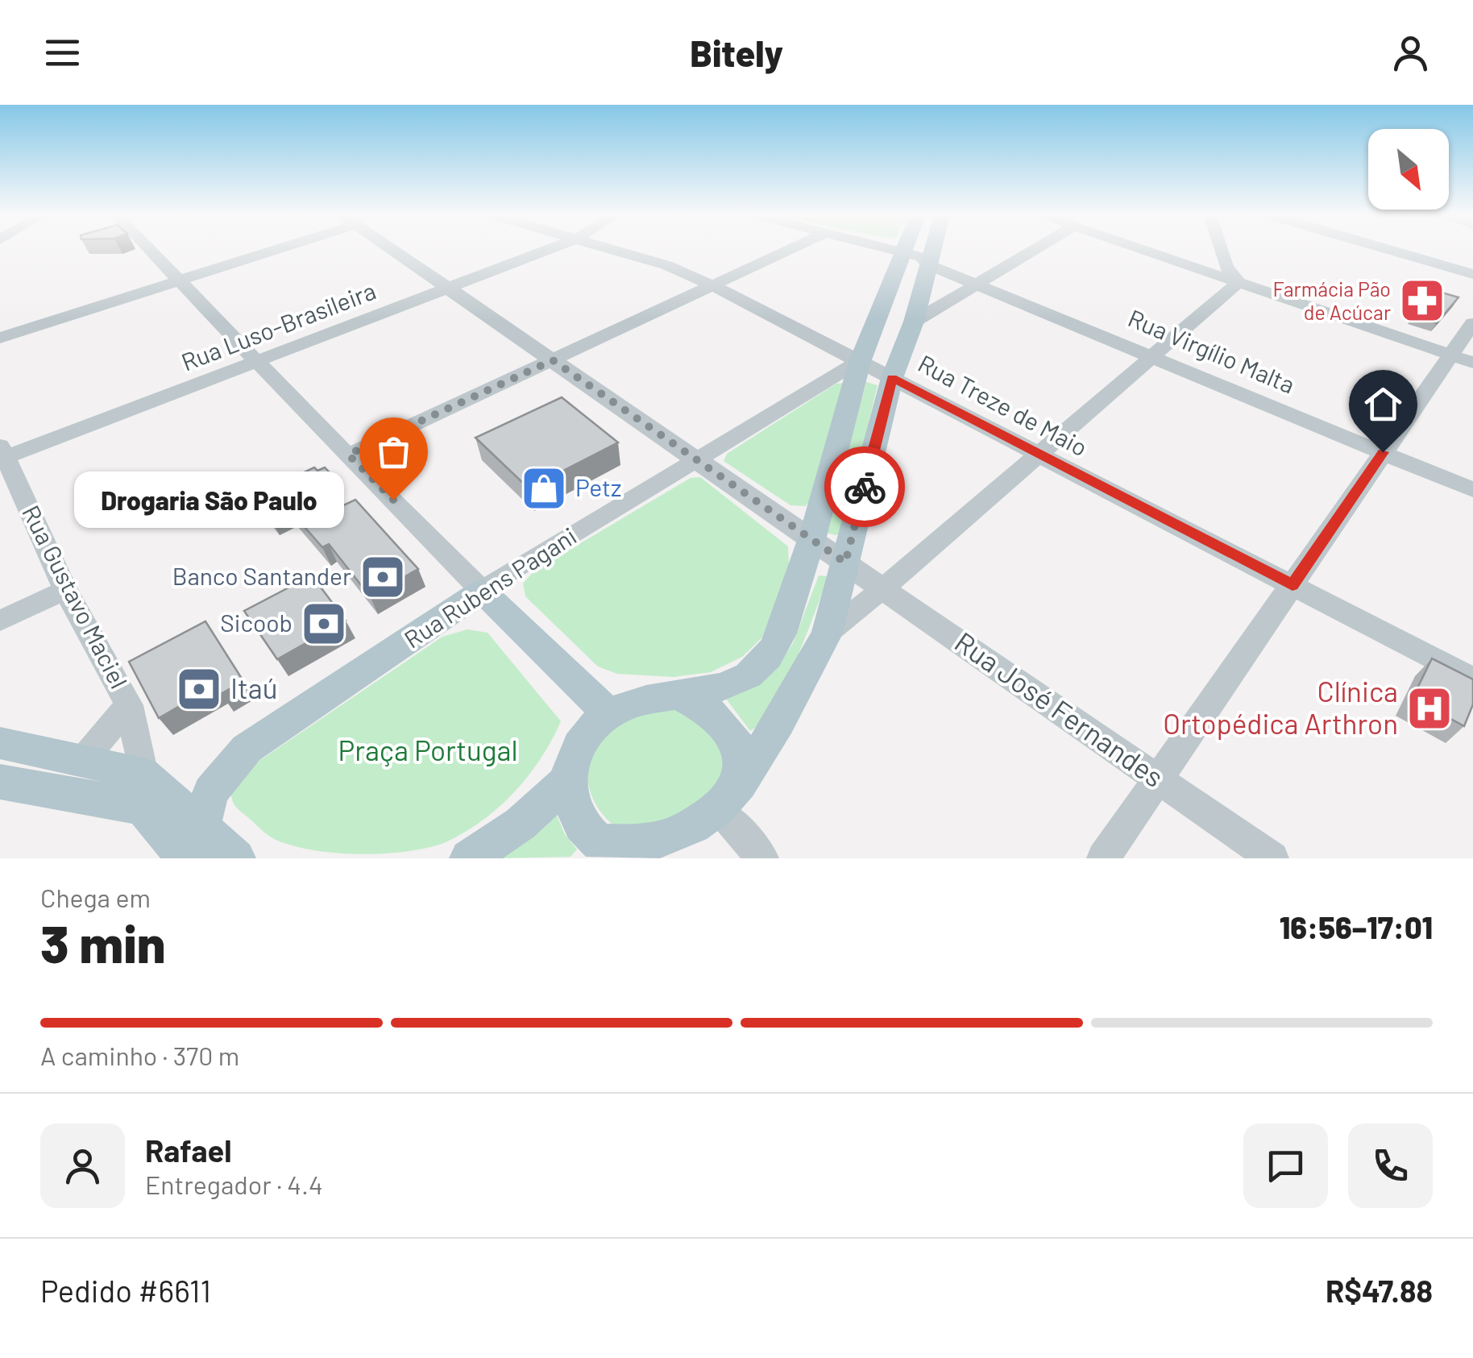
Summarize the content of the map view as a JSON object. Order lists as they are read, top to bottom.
{
  "streets": {
    "main road": ["Rua Rubens Pagani", "Rua Gustavo Maciel"],
    "street": [
      "Rua Luso-Brasileira",
      "Rua Virgílio Malta",
      "Rua Treze de Maio",
      "Rua José Fernandes"
    ]
  },
  "crossings": [
    ["Rua Luso-Brasileira", "Rua Gustavo Maciel"],
    ["Rua Treze de Maio", "Rua Rubens Pagani"],
    ["Rua Rubens Pagani", "Rua Gustavo Maciel"]
  ],
  "parks": ["Praça Portugal"],
  "places": {
    "pharmacy": ["Farmácia Pão de Acúcar"],
    "shop": ["Petz"],
    "other": ["Drogaria São Paulo"],
    "bank": ["Banco Santander", "Sicoob", "Itaú"],
    "hospital": ["Clínica Ortopédica Arthron"]
  },
  "north": "bottom right",
  "page": {
    "header": "Bitely",
    "bubble": "Drogaria São Paulo",
    "heading": ["3 min", "Chega em", "16:56–17:01"],
    "panel": [
      "Rafael",
      "Entregador · 4.4",
      "Pedido #6611",
      "R$47.88"
    ],
    "bar": "A caminho · 370 m"
  }
}
